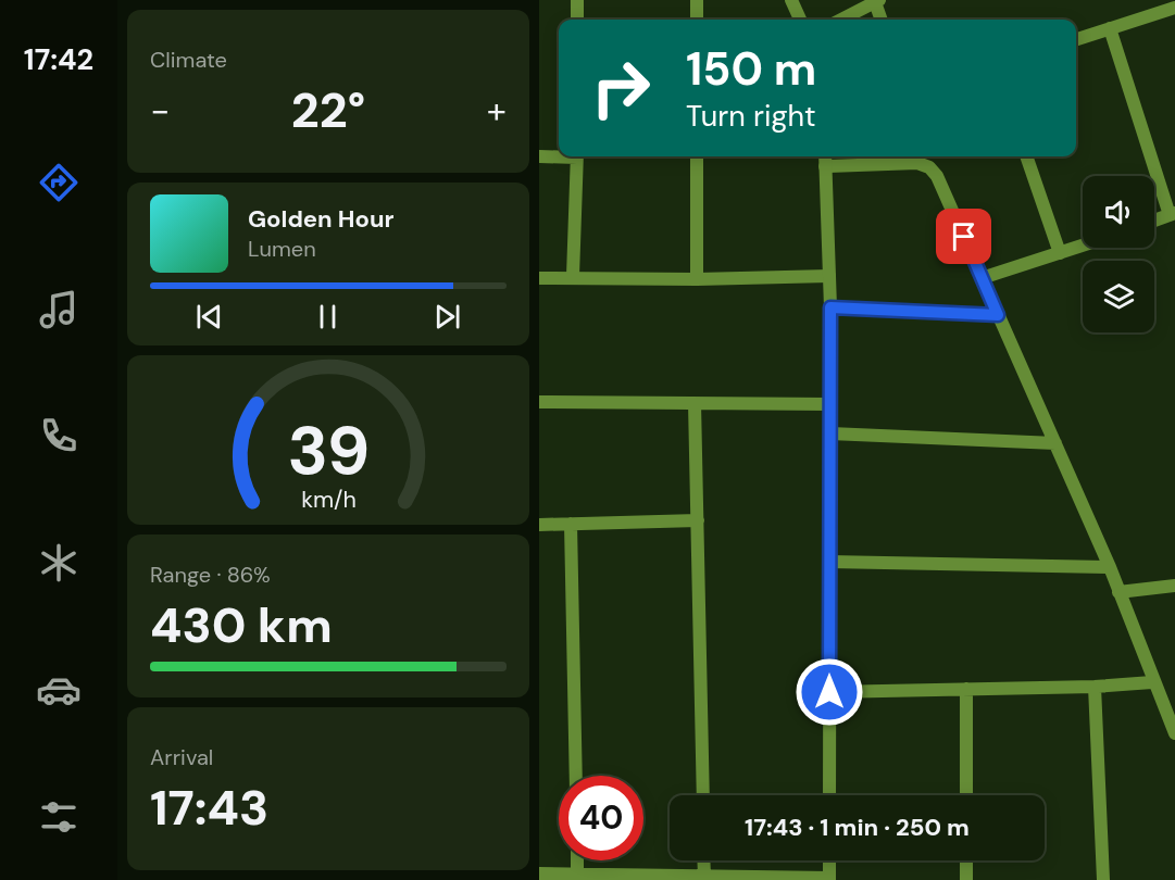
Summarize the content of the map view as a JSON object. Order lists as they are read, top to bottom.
{
  "page": {
    "tabs": "17:42",
    "tile": [
      "Climate",
      ["Range · 86%", "430 km"],
      ["Arrival", "17:43"]
    ],
    "turn": ["150 m", "Turn right"],
    "heat": ["−", "22°", "+"],
    "song": ["Golden Hour", "Lumen"],
    "limit": "40",
    "trip": "17:43 · 1 min · 250 m",
    "gauge": ["39", "km/h"]
  }
}
